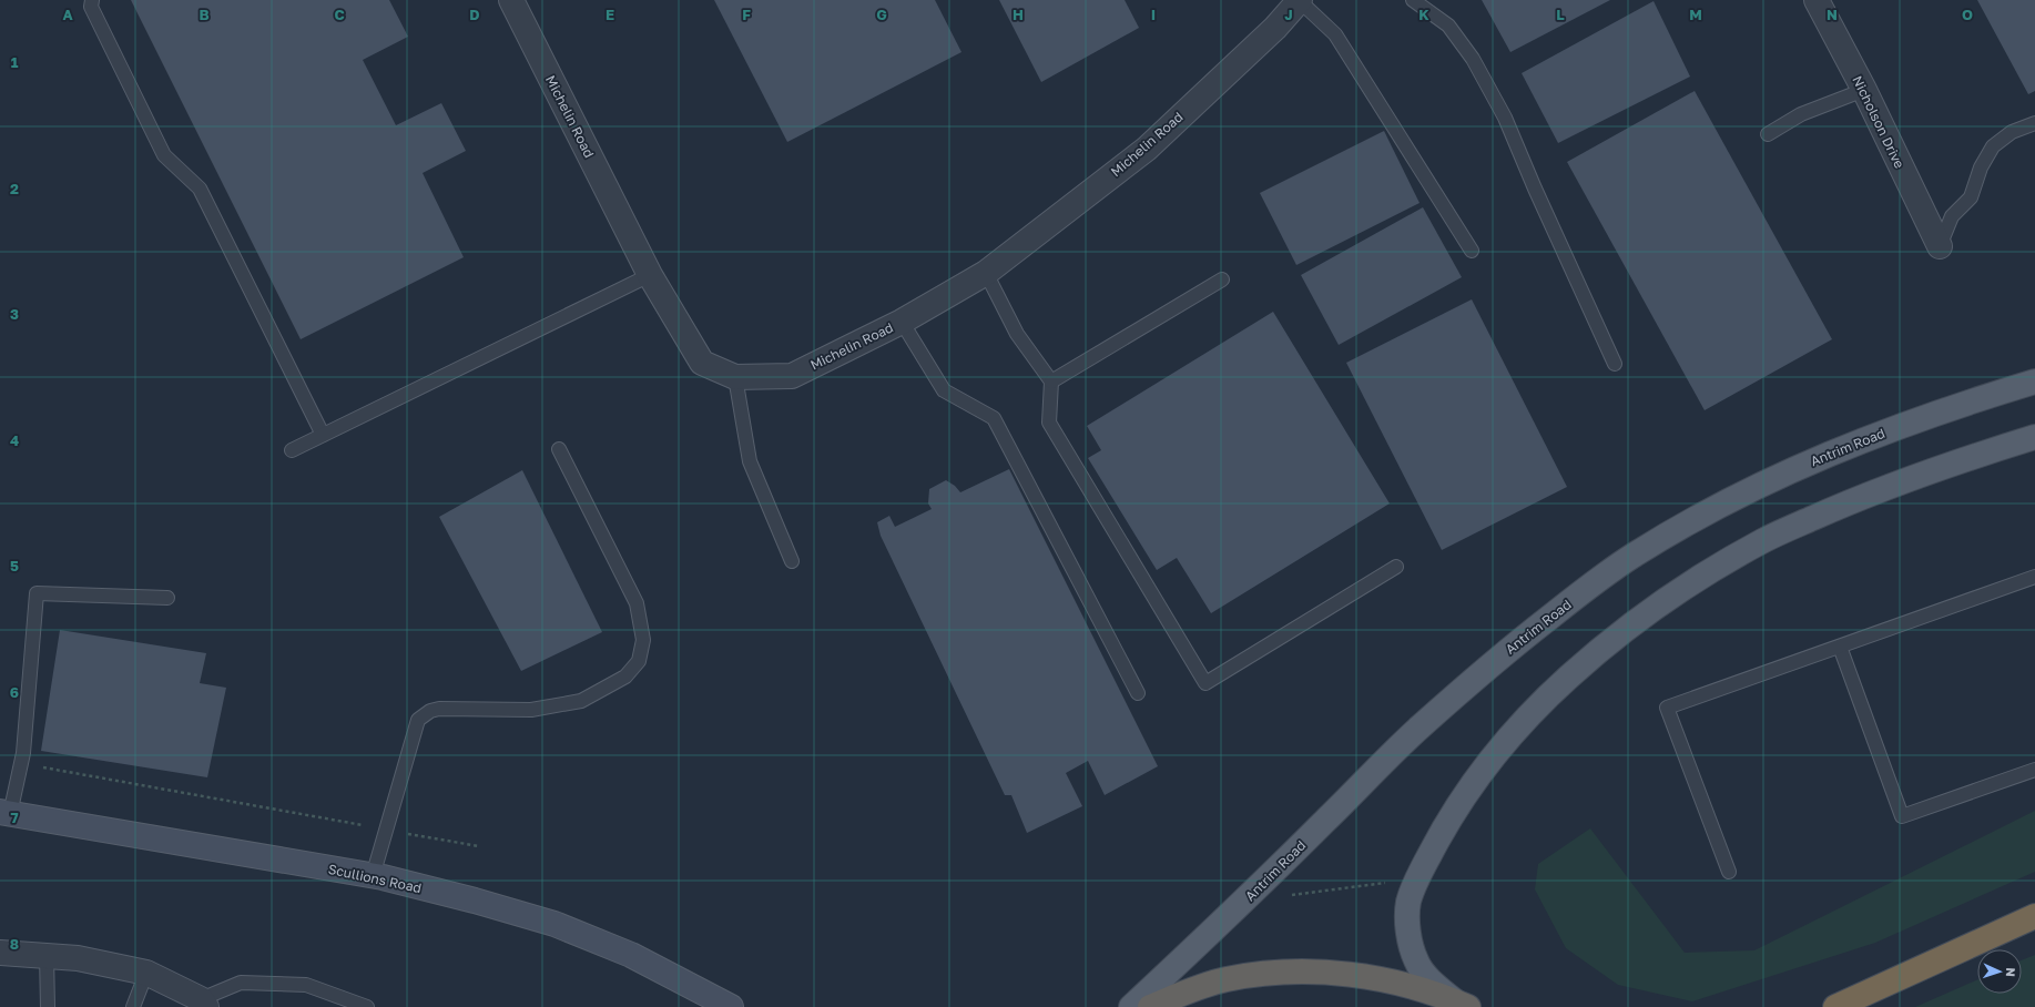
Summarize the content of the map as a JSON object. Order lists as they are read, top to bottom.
{
  "streets": {
    "main road": ["Antrim Road", "Scullions Road"],
    "street": ["Michelin Road", "Nicholson Drive"]
  },
  "north": "right",
  "grid": {
    "columns": [
      "A",
      "B",
      "C",
      "D",
      "E",
      "F",
      "G",
      "H",
      "I",
      "J",
      "K",
      "L",
      "M",
      "N",
      "O"
    ],
    "rows": [
      "1",
      "2",
      "3",
      "4",
      "5",
      "6",
      "7",
      "8"
    ]
  }
}
